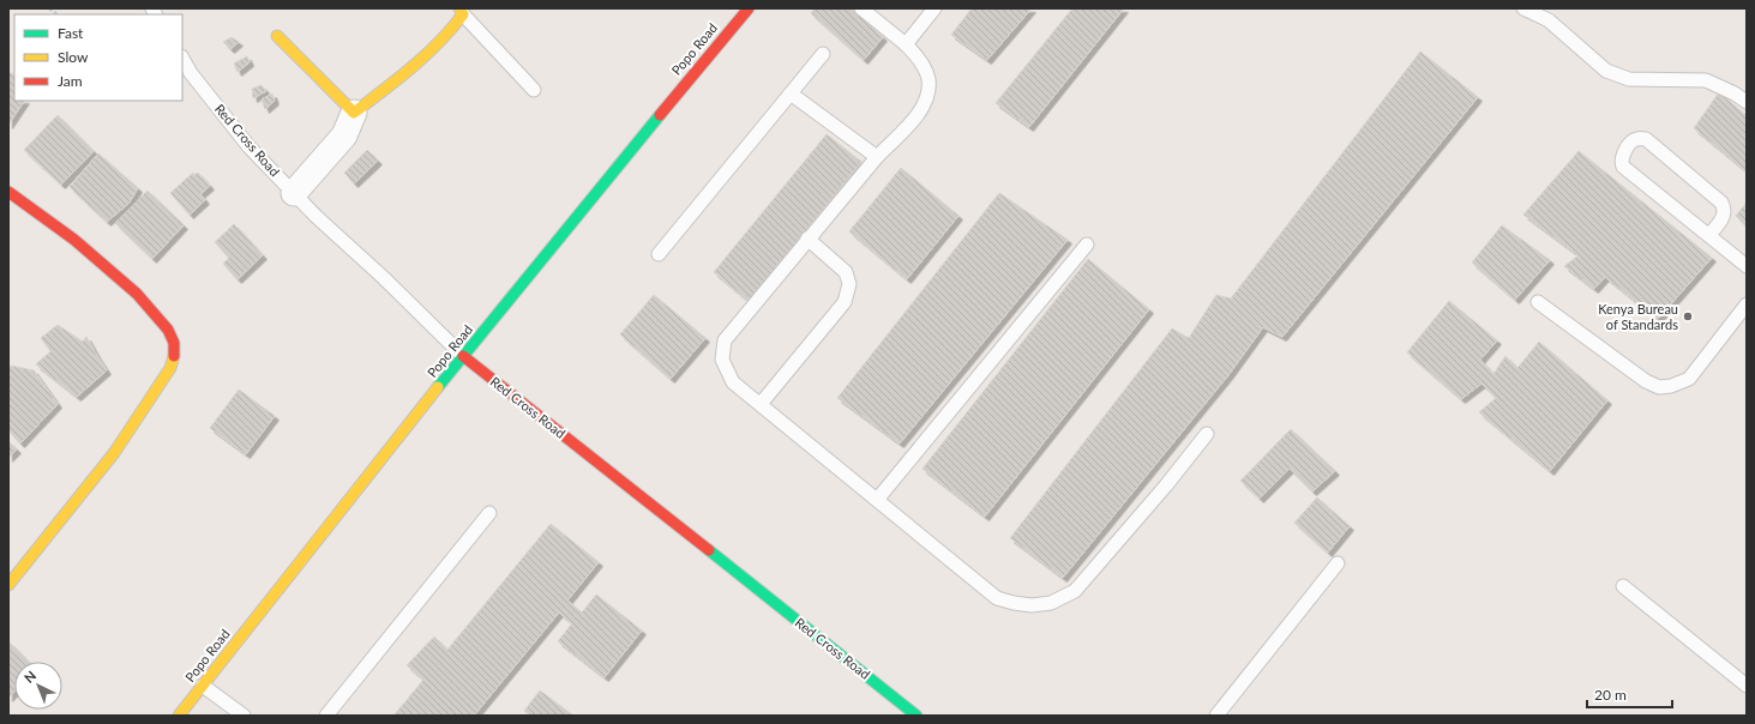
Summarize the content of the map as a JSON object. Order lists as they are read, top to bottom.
{
  "streets": {
    "street": ["Popo Road", "Red Cross Road"]
  },
  "crossings": [
    ["Popo Road", "Red Cross Road"]
  ],
  "places": ["Kenya Bureau of Standards"],
  "legend": ["Fast", "Slow", "Jam"],
  "scale_bar": "20 m",
  "north": "top left"
}
